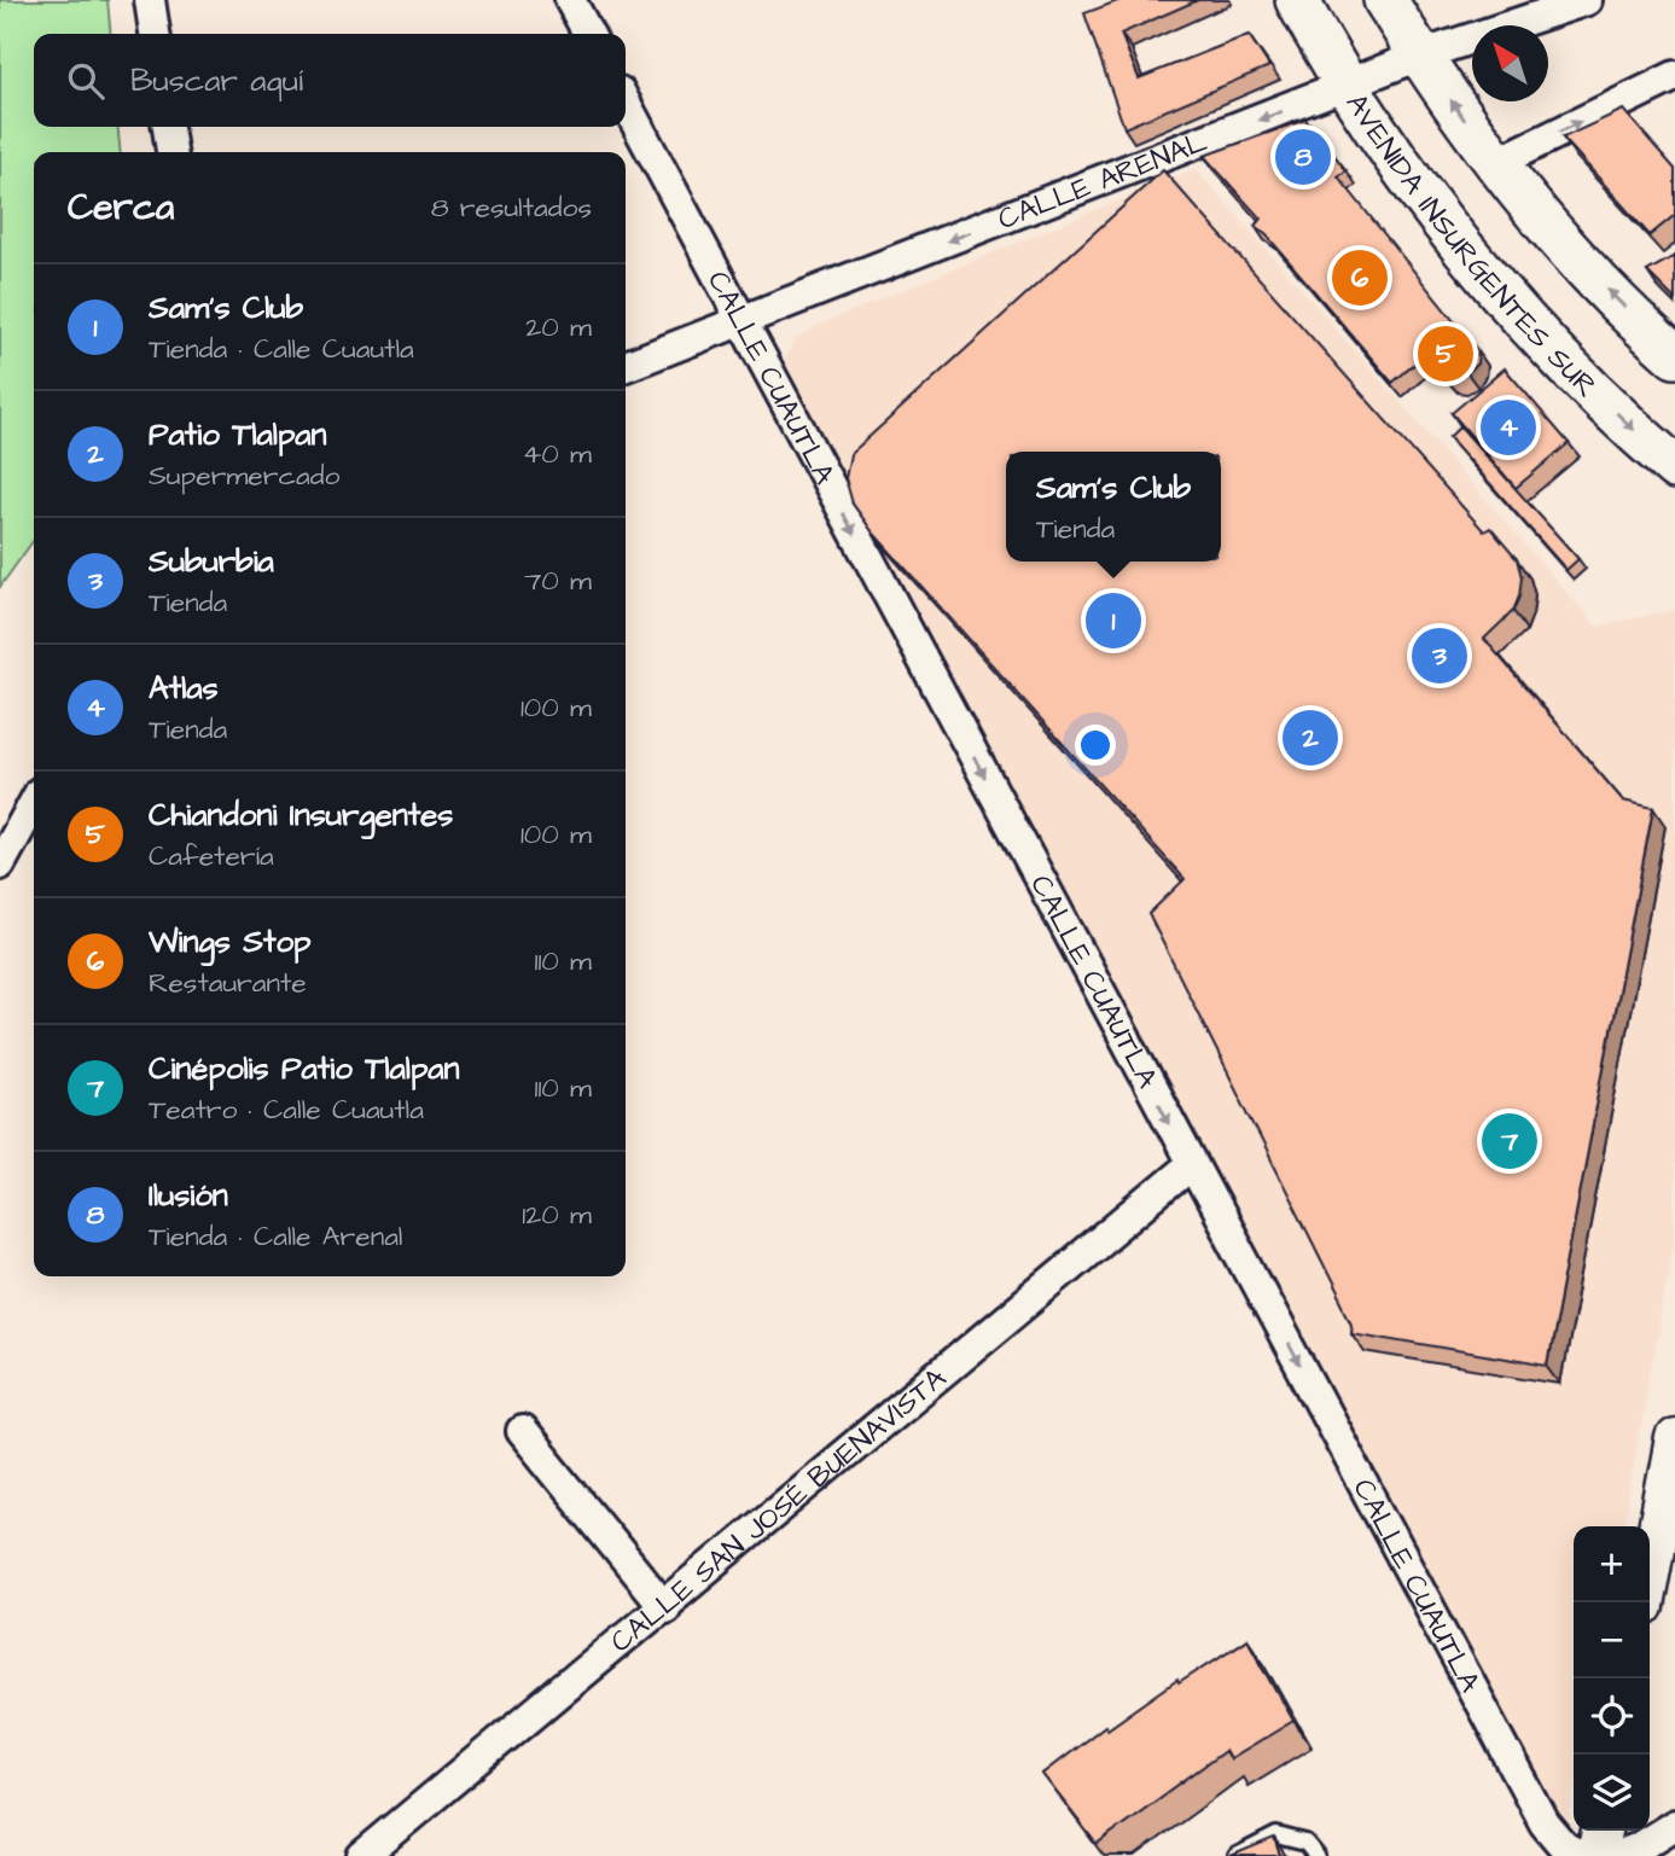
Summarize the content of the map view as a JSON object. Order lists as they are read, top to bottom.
{
  "streets": {
    "main road": ["AVENIDA INSURGENTES SUR"],
    "street": ["CALLE ARENAL", "CALLE CUAUTLA", "CALLE SAN JOSÉ BUENAVISTA"]
  },
  "crossings": [
    ["CALLE ARENAL", "AVENIDA INSURGENTES SUR"],
    ["CALLE ARENAL", "CALLE CUAUTLA"],
    ["CALLE CUAUTLA", "CALLE SAN JOSÉ BUENAVISTA"]
  ],
  "one_way": ["CALLE ARENAL", "CALLE CUAUTLA"],
  "north": "top left",
  "page": {
    "search": "Buscar aquí",
    "pins": [
      "8",
      "6",
      "5",
      "4",
      "1",
      "3",
      "2",
      "7"
    ],
    "heading": ["Cerca", "8 resultados"],
    "list": [
      {
        "mark": "1",
        "name": "Sam's Club",
        "note": "Tienda · Calle Cuautla",
        "value": "20 m"
      },
      {
        "mark": "2",
        "name": "Patio Tlalpan",
        "note": "Supermercado",
        "value": "40 m"
      },
      {
        "mark": "3",
        "name": "Suburbia",
        "note": "Tienda",
        "value": "70 m"
      },
      {
        "mark": "4",
        "name": "Atlas",
        "note": "Tienda",
        "value": "100 m"
      },
      {
        "mark": "5",
        "name": "Chiandoni Insurgentes",
        "note": "Cafetería",
        "value": "100 m"
      },
      {
        "mark": "6",
        "name": "Wings Stop",
        "note": "Restaurante",
        "value": "110 m"
      },
      {
        "mark": "7",
        "name": "Cinépolis Patio Tlalpan",
        "note": "Teatro · Calle Cuautla",
        "value": "110 m"
      },
      {
        "mark": "8",
        "name": "Ilusión",
        "note": "Tienda · Calle Arenal",
        "value": "120 m"
      }
    ],
    "popup": ["Sam's Club", "Tienda"],
    "map_buttons": ["+", "−"]
  }
}
